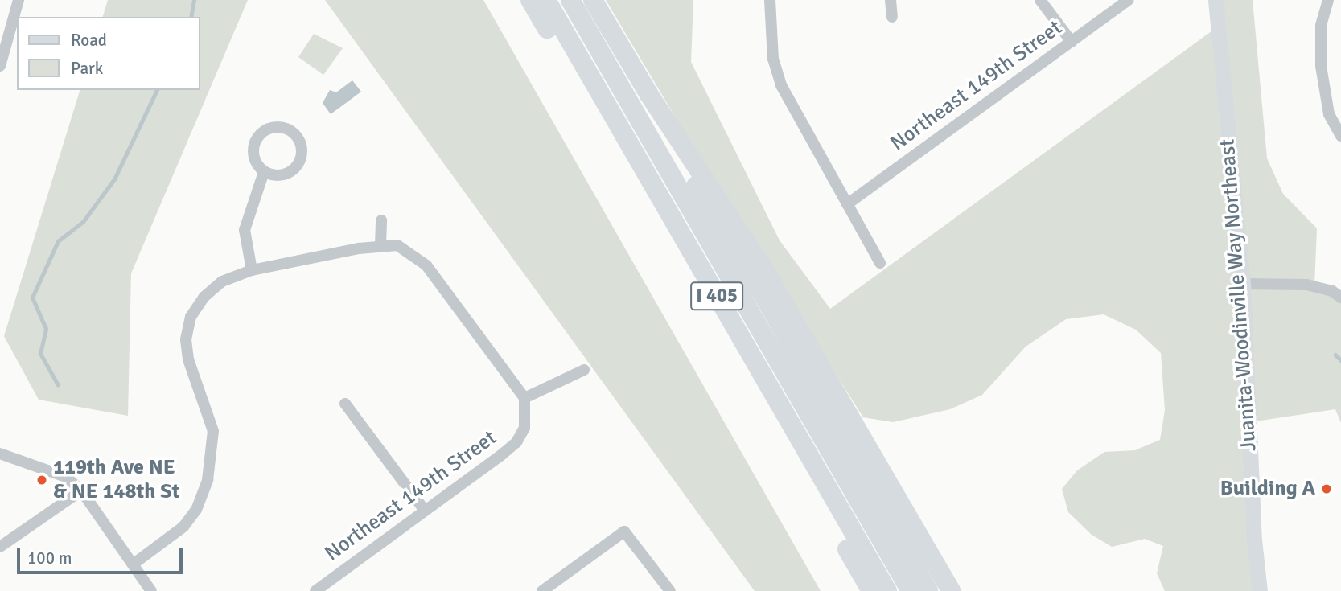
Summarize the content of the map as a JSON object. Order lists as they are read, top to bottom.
{
  "streets": {
    "highway": ["I 405"],
    "main road": ["Juanita-Woodinville Way Northeast"],
    "street": ["Northeast 149th Street"]
  },
  "places": ["119th Ave NE & NE 148th St", "Building A"],
  "legend": ["Road", "Park"],
  "scale_bar": "100 m"
}
